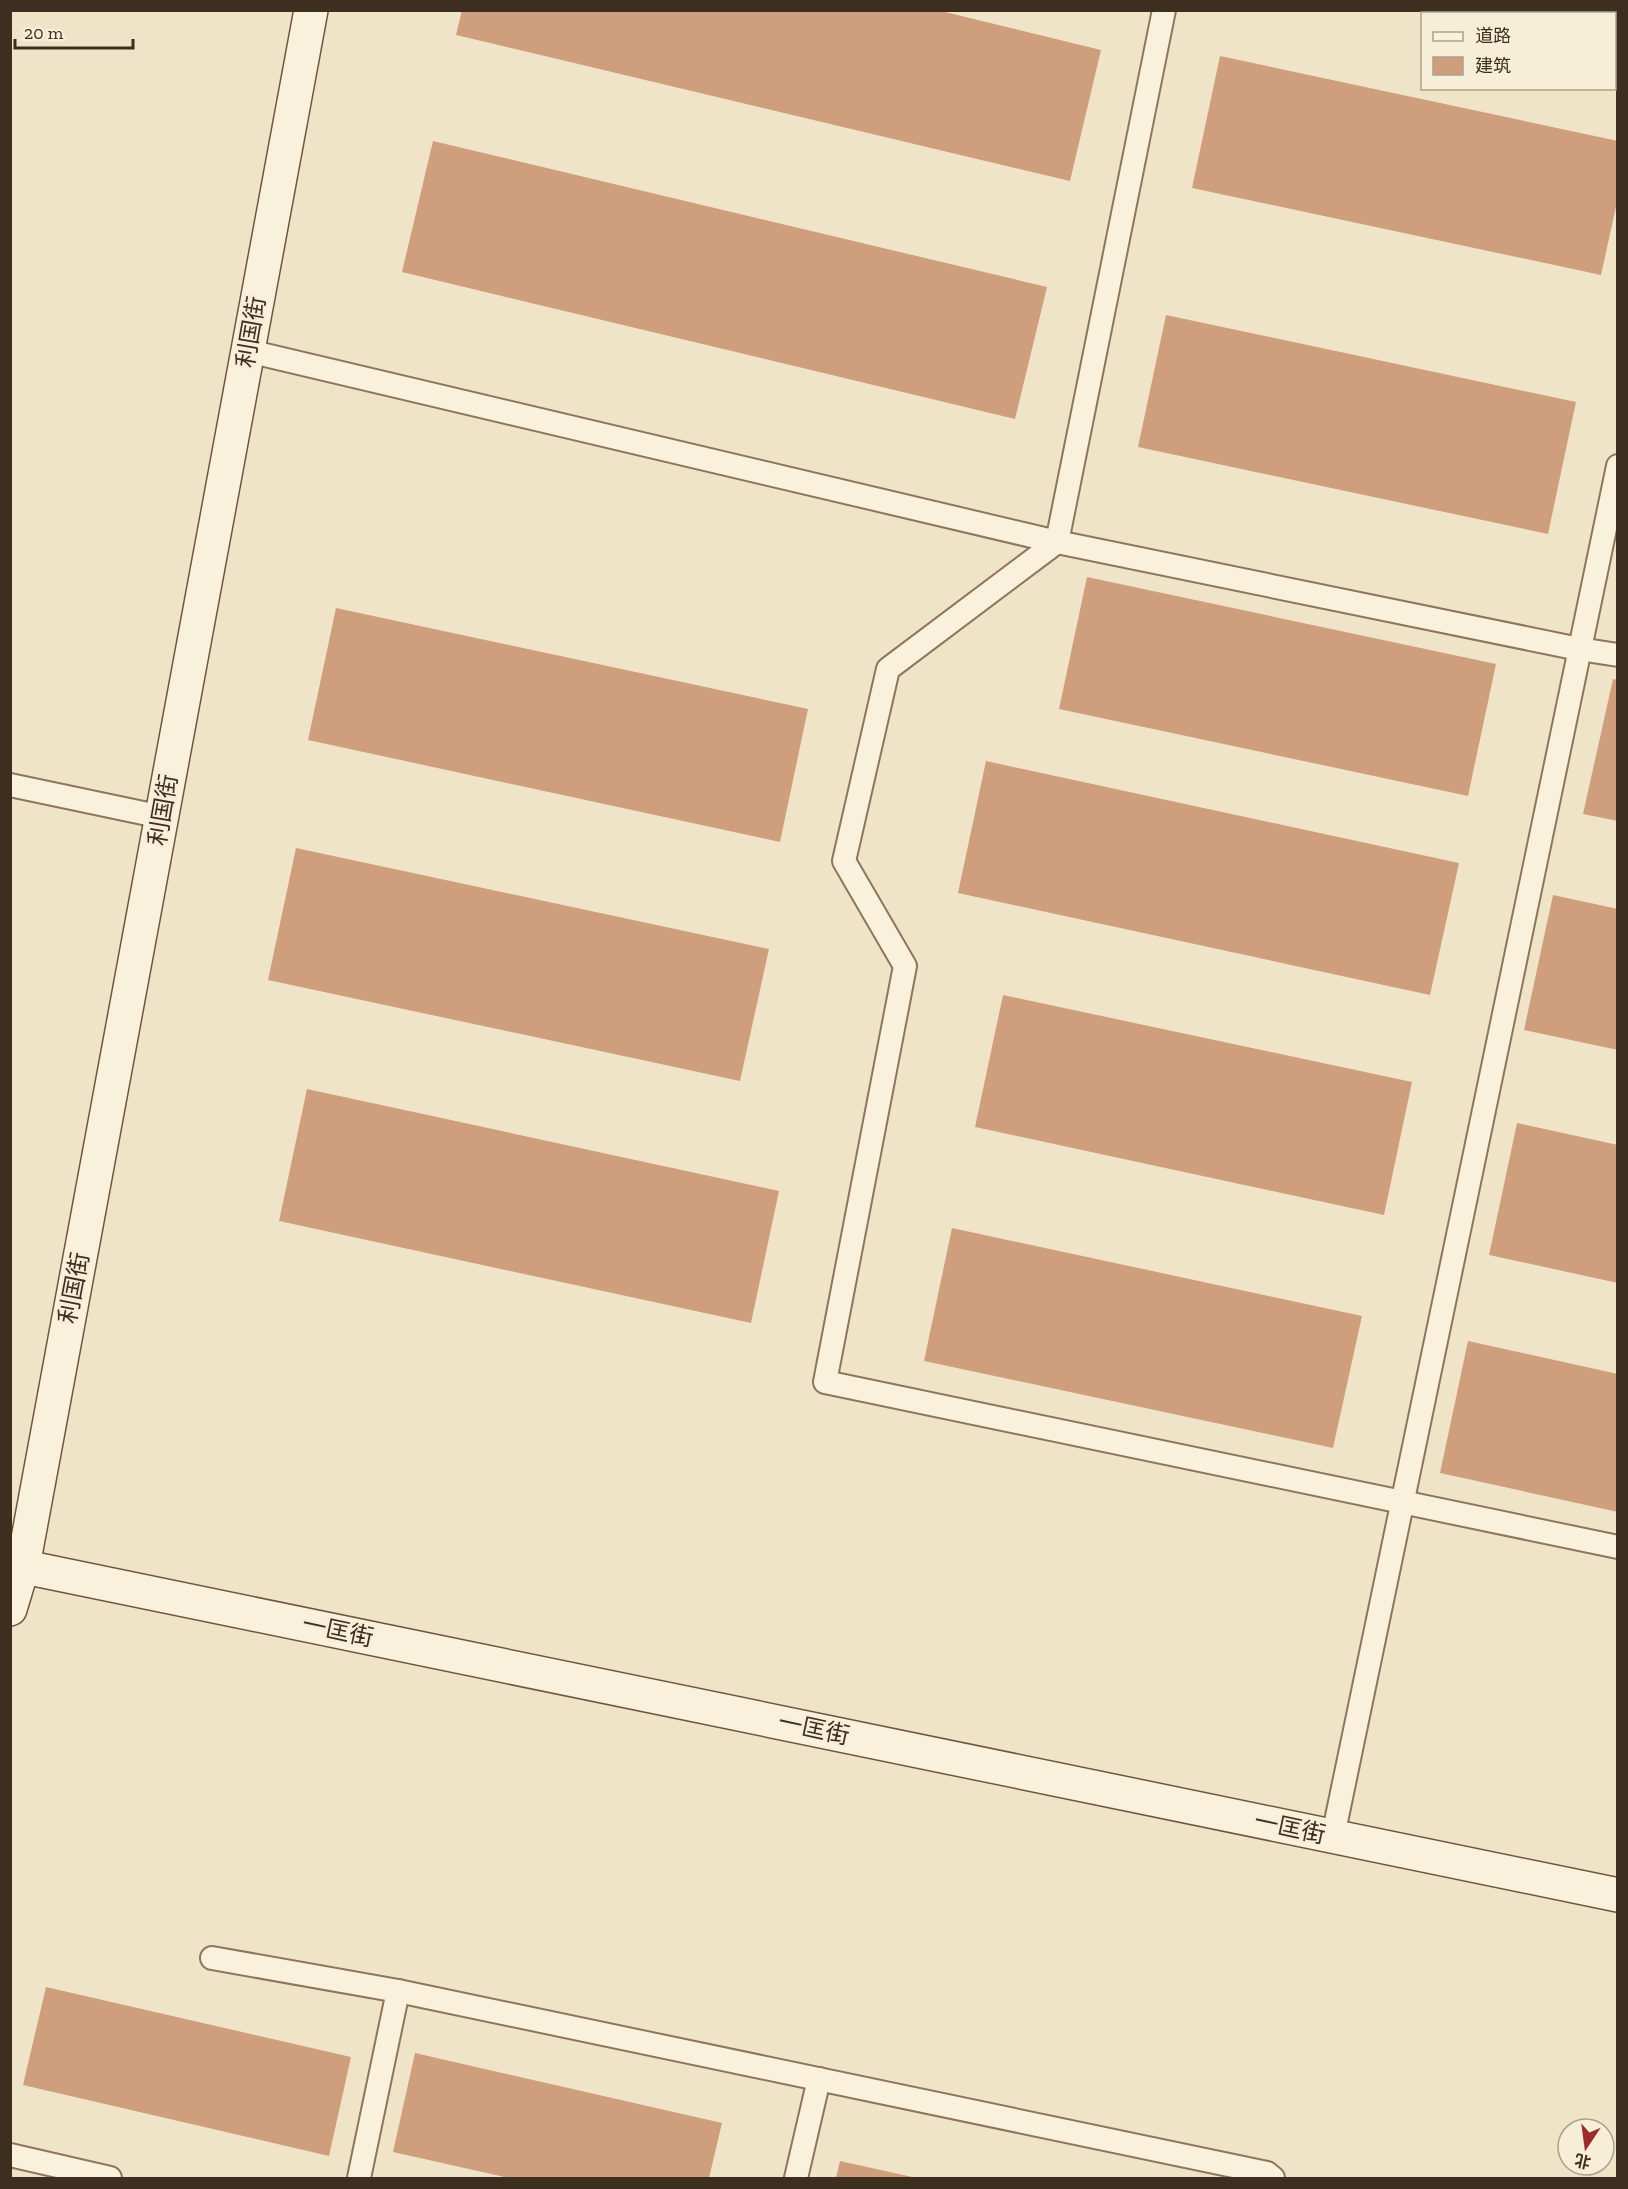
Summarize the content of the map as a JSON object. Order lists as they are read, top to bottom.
{
  "streets": {
    "street": ["利国街", "一匡街"]
  },
  "crossings": [
    ["利国街", "一匡街"]
  ],
  "legend": ["道路", "建筑"],
  "scale_bar": "20 m",
  "north": "bottom"
}
